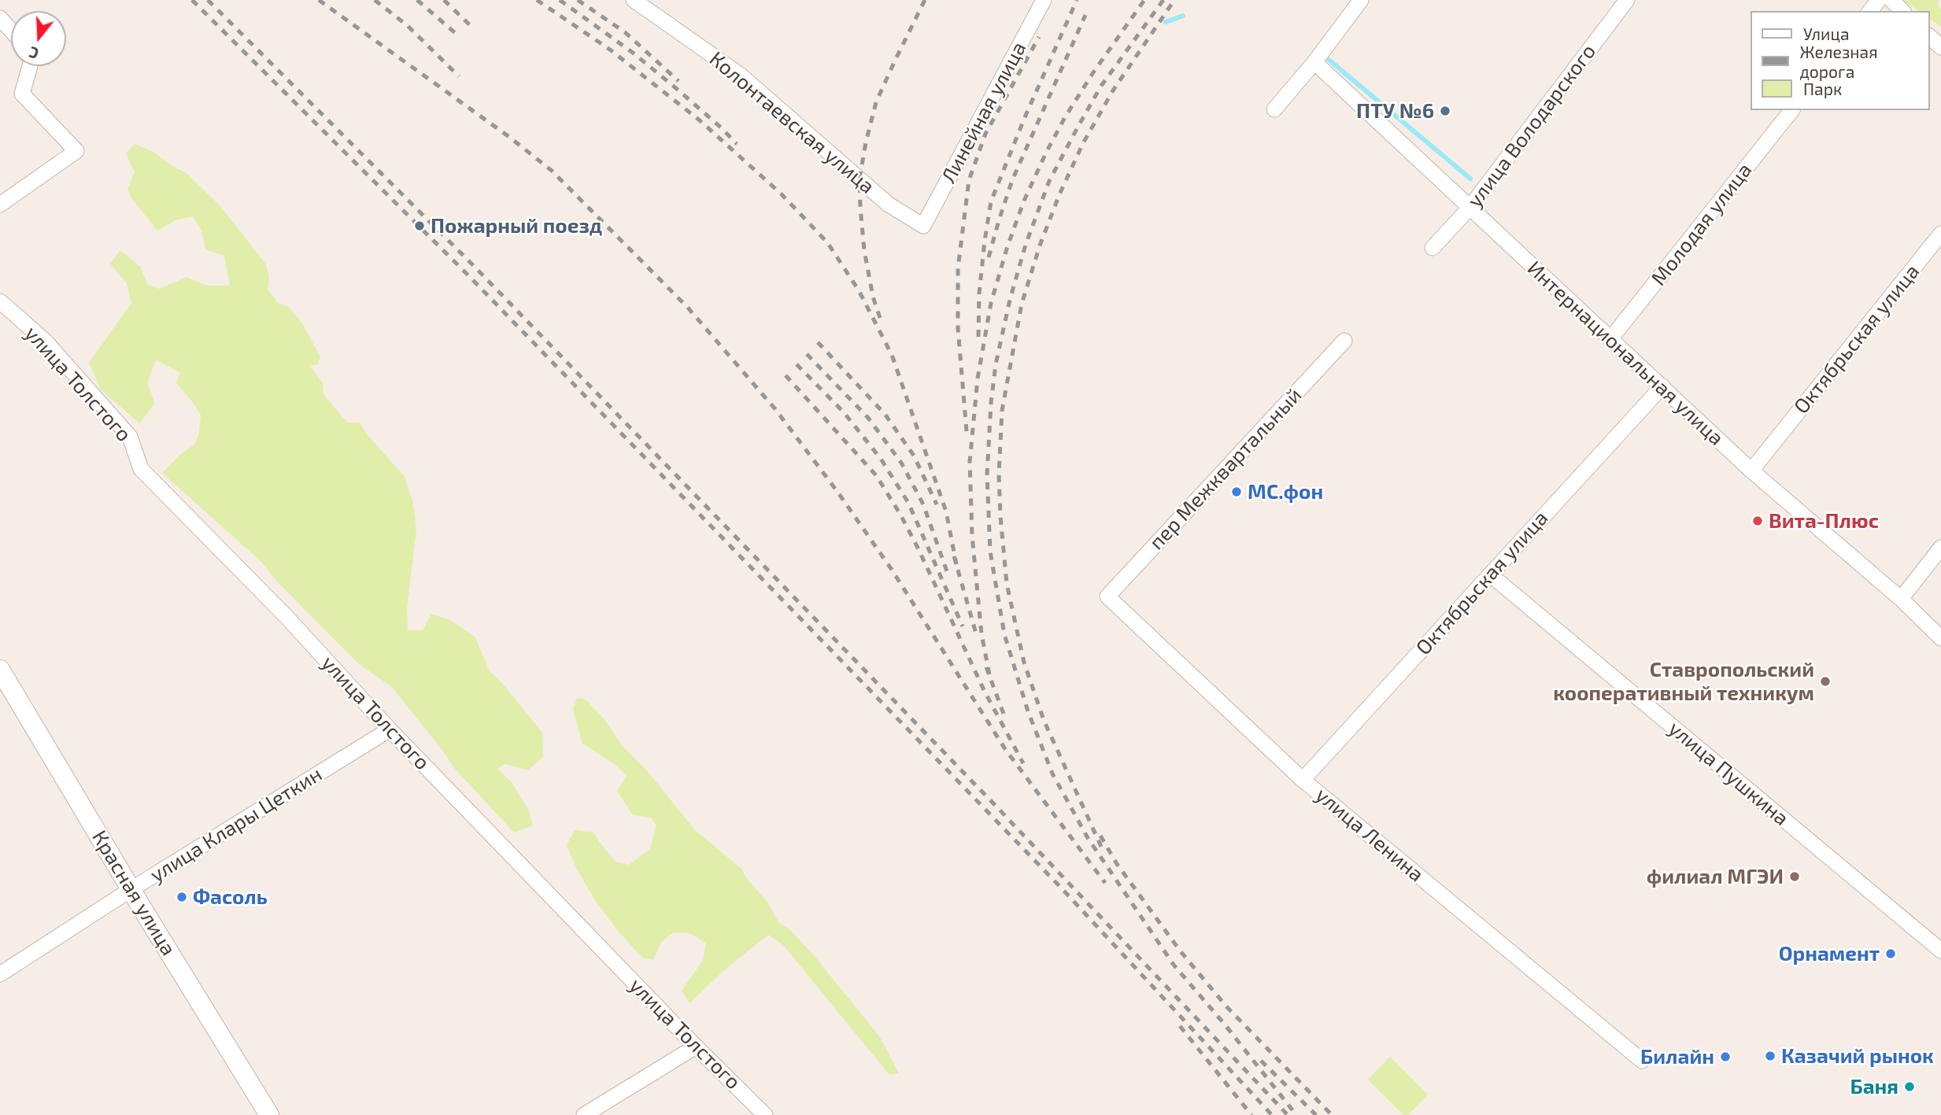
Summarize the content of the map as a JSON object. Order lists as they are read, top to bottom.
{
  "streets": {
    "street": [
      "Линейная улица",
      "Колонтаевская улица",
      "улица Володарского",
      "Молодая улица",
      "Октябрьская улица",
      "Интернациональная улица",
      "улица Толстого",
      "пер Межквартальный",
      "улица Пушкина",
      "улица Клары Цеткин",
      "улица Ленина",
      "Красная улица"
    ]
  },
  "crossings": [
    ["Линейная улица", "Колонтаевская улица"],
    ["улица Володарского", "Интернациональная улица"],
    ["Молодая улица", "Интернациональная улица"],
    ["Октябрьская улица", "Интернациональная улица"],
    ["Октябрьская улица", "улица Пушкина"],
    ["Октябрьская улица", "улица Ленина"],
    ["улица Толстого", "улица Клары Цеткин"],
    ["пер Межквартальный", "улица Ленина"],
    ["улица Клары Цеткин", "Красная улица"]
  ],
  "places": [
    "ПТУ №6",
    "Пожарный поезд",
    "МС.фон",
    "Вита-Плюс",
    "Ставропольский кооперативный техникум",
    "филиал МГЭИ",
    "Фасоль",
    "Орнамент",
    "Казачий рынок",
    "Билайн",
    "Баня"
  ],
  "legend": ["Улица", "Железная дорога", "Парк"],
  "north": "bottom"
}
